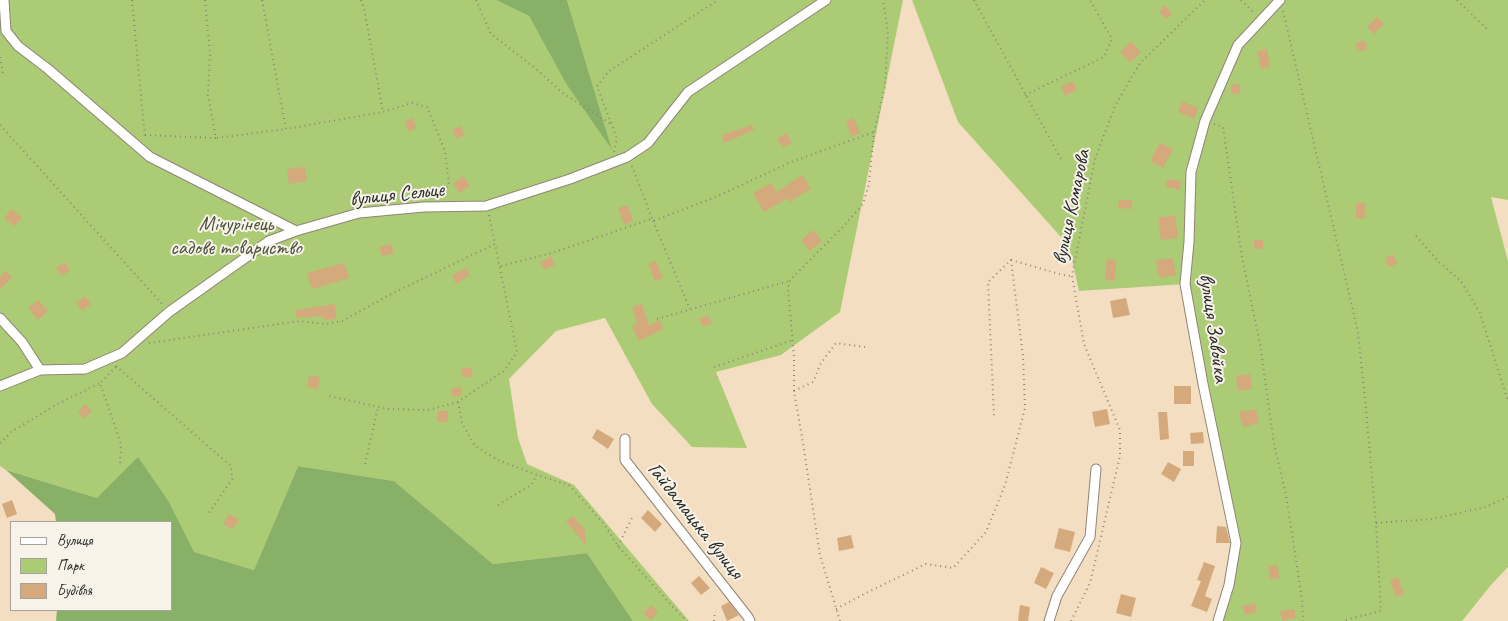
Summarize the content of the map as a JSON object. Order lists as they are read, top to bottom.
{
  "streets": {
    "street": ["вулиця Сельце", "вулиця Завойка", "Гайдамацька вулиця"],
    "path": ["вулиця Комарова"]
  },
  "parks": ["Мічурінець садове товариство"],
  "legend": ["Вулиця", "Парк", "Будівля"]
}
